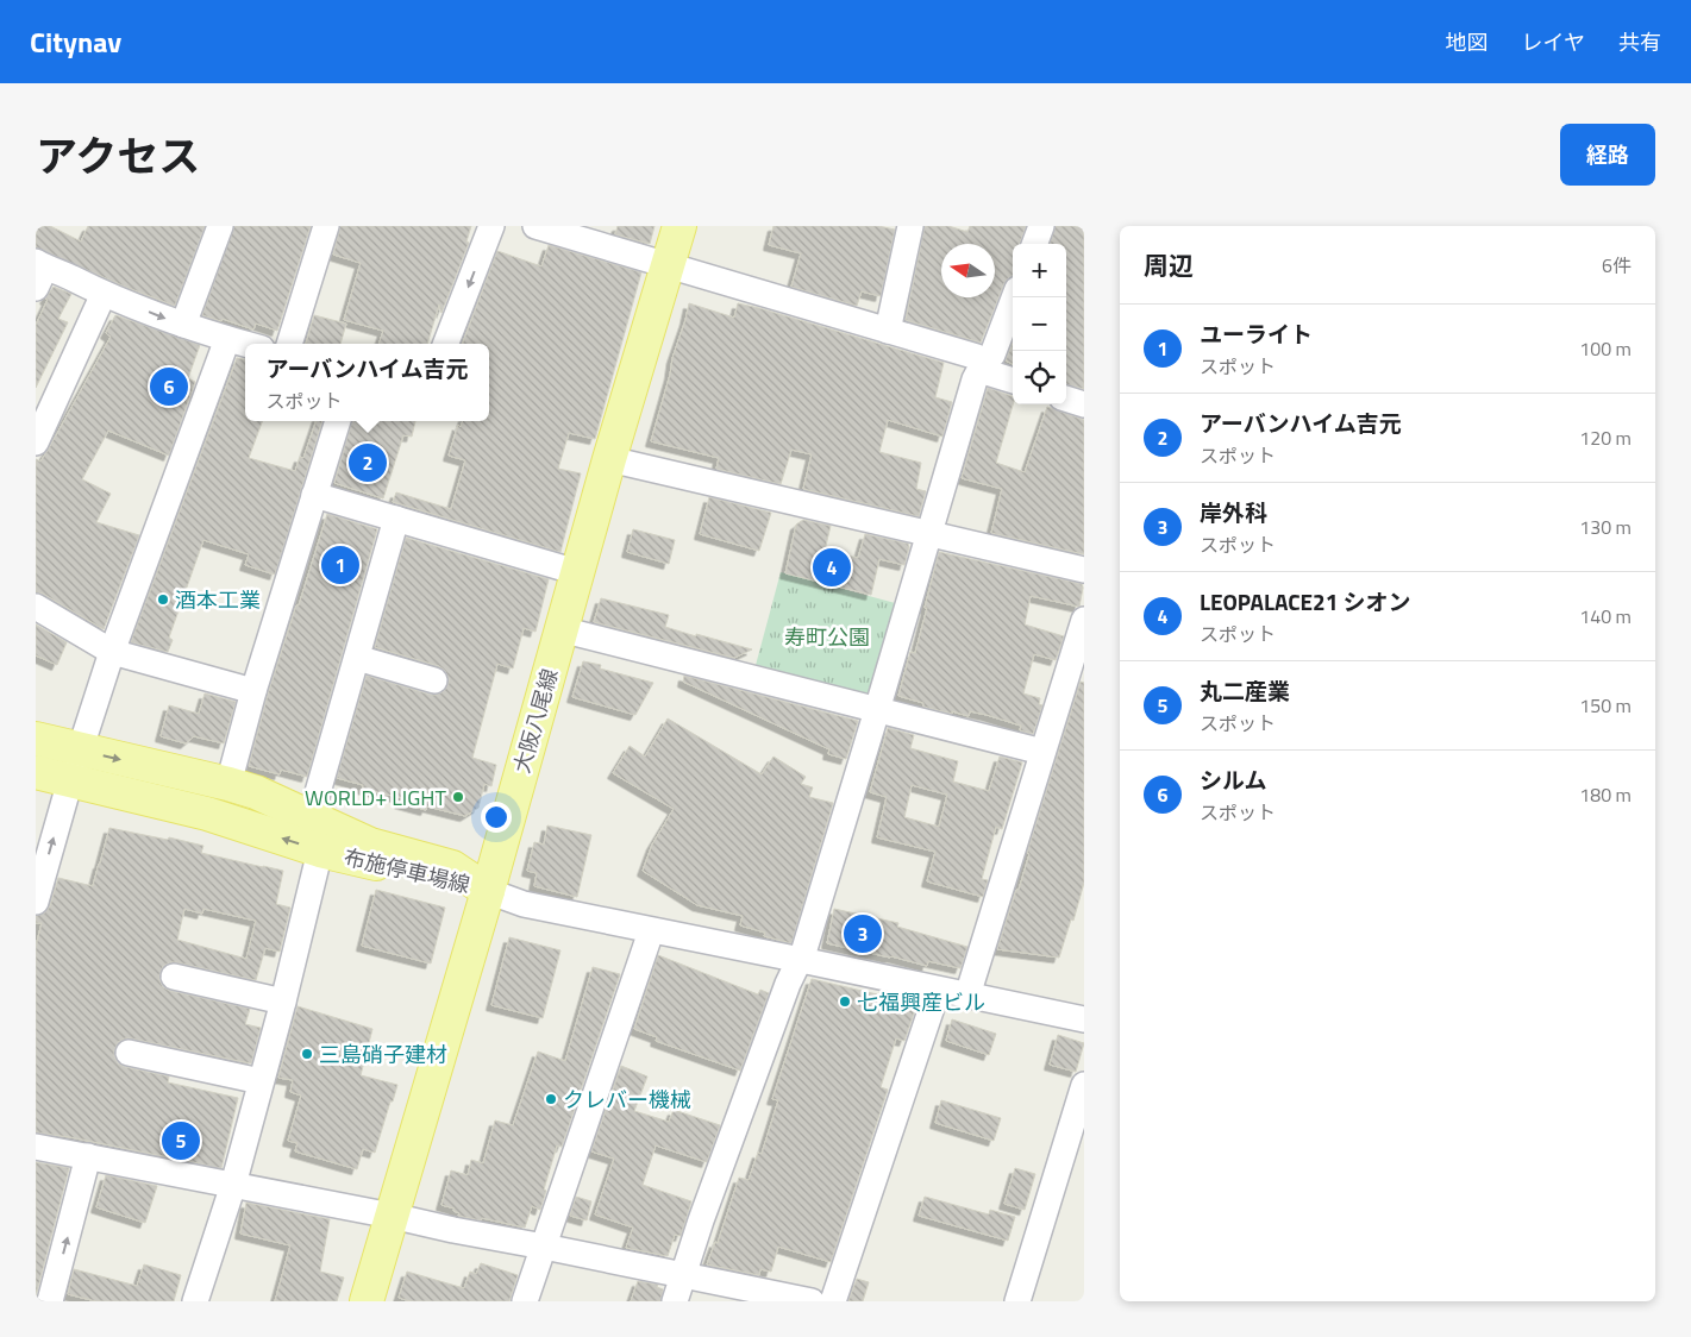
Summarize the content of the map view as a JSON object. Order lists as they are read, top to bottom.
{
  "streets": {
    "main road": ["大阪八尾線", "布施停車場線"]
  },
  "crossings": [
    ["大阪八尾線", "布施停車場線"]
  ],
  "parks": ["寿町公園"],
  "places": [
    "酒本工業",
    "WORLD+ LIGHT",
    "七福興産ビル",
    "三島硝子建材",
    "クレバー機械"
  ],
  "north": "left",
  "page": {
    "header": "Citynav",
    "nav": ["地図", "レイヤ", "共有"],
    "title": "アクセス",
    "buttons": "経路",
    "heading": ["周辺", "6件"],
    "map_buttons": ["+", "−"],
    "list": [
      {
        "mark": "1",
        "name": "ユーライト",
        "note": "スポット",
        "value": "100 m"
      },
      {
        "mark": "2",
        "name": "アーバンハイム吉元",
        "note": "スポット",
        "value": "120 m"
      },
      {
        "mark": "3",
        "name": "岸外科",
        "note": "スポット",
        "value": "130 m"
      },
      {
        "mark": "4",
        "name": "LEOPALACE21 シオン",
        "note": "スポット",
        "value": "140 m"
      },
      {
        "mark": "5",
        "name": "丸二産業",
        "note": "スポット",
        "value": "150 m"
      },
      {
        "mark": "6",
        "name": "シルム",
        "note": "スポット",
        "value": "180 m"
      }
    ],
    "popup": ["アーバンハイム吉元", "スポット"],
    "pins": [
      "6",
      "2",
      "1",
      "4",
      "3",
      "5"
    ]
  }
}
